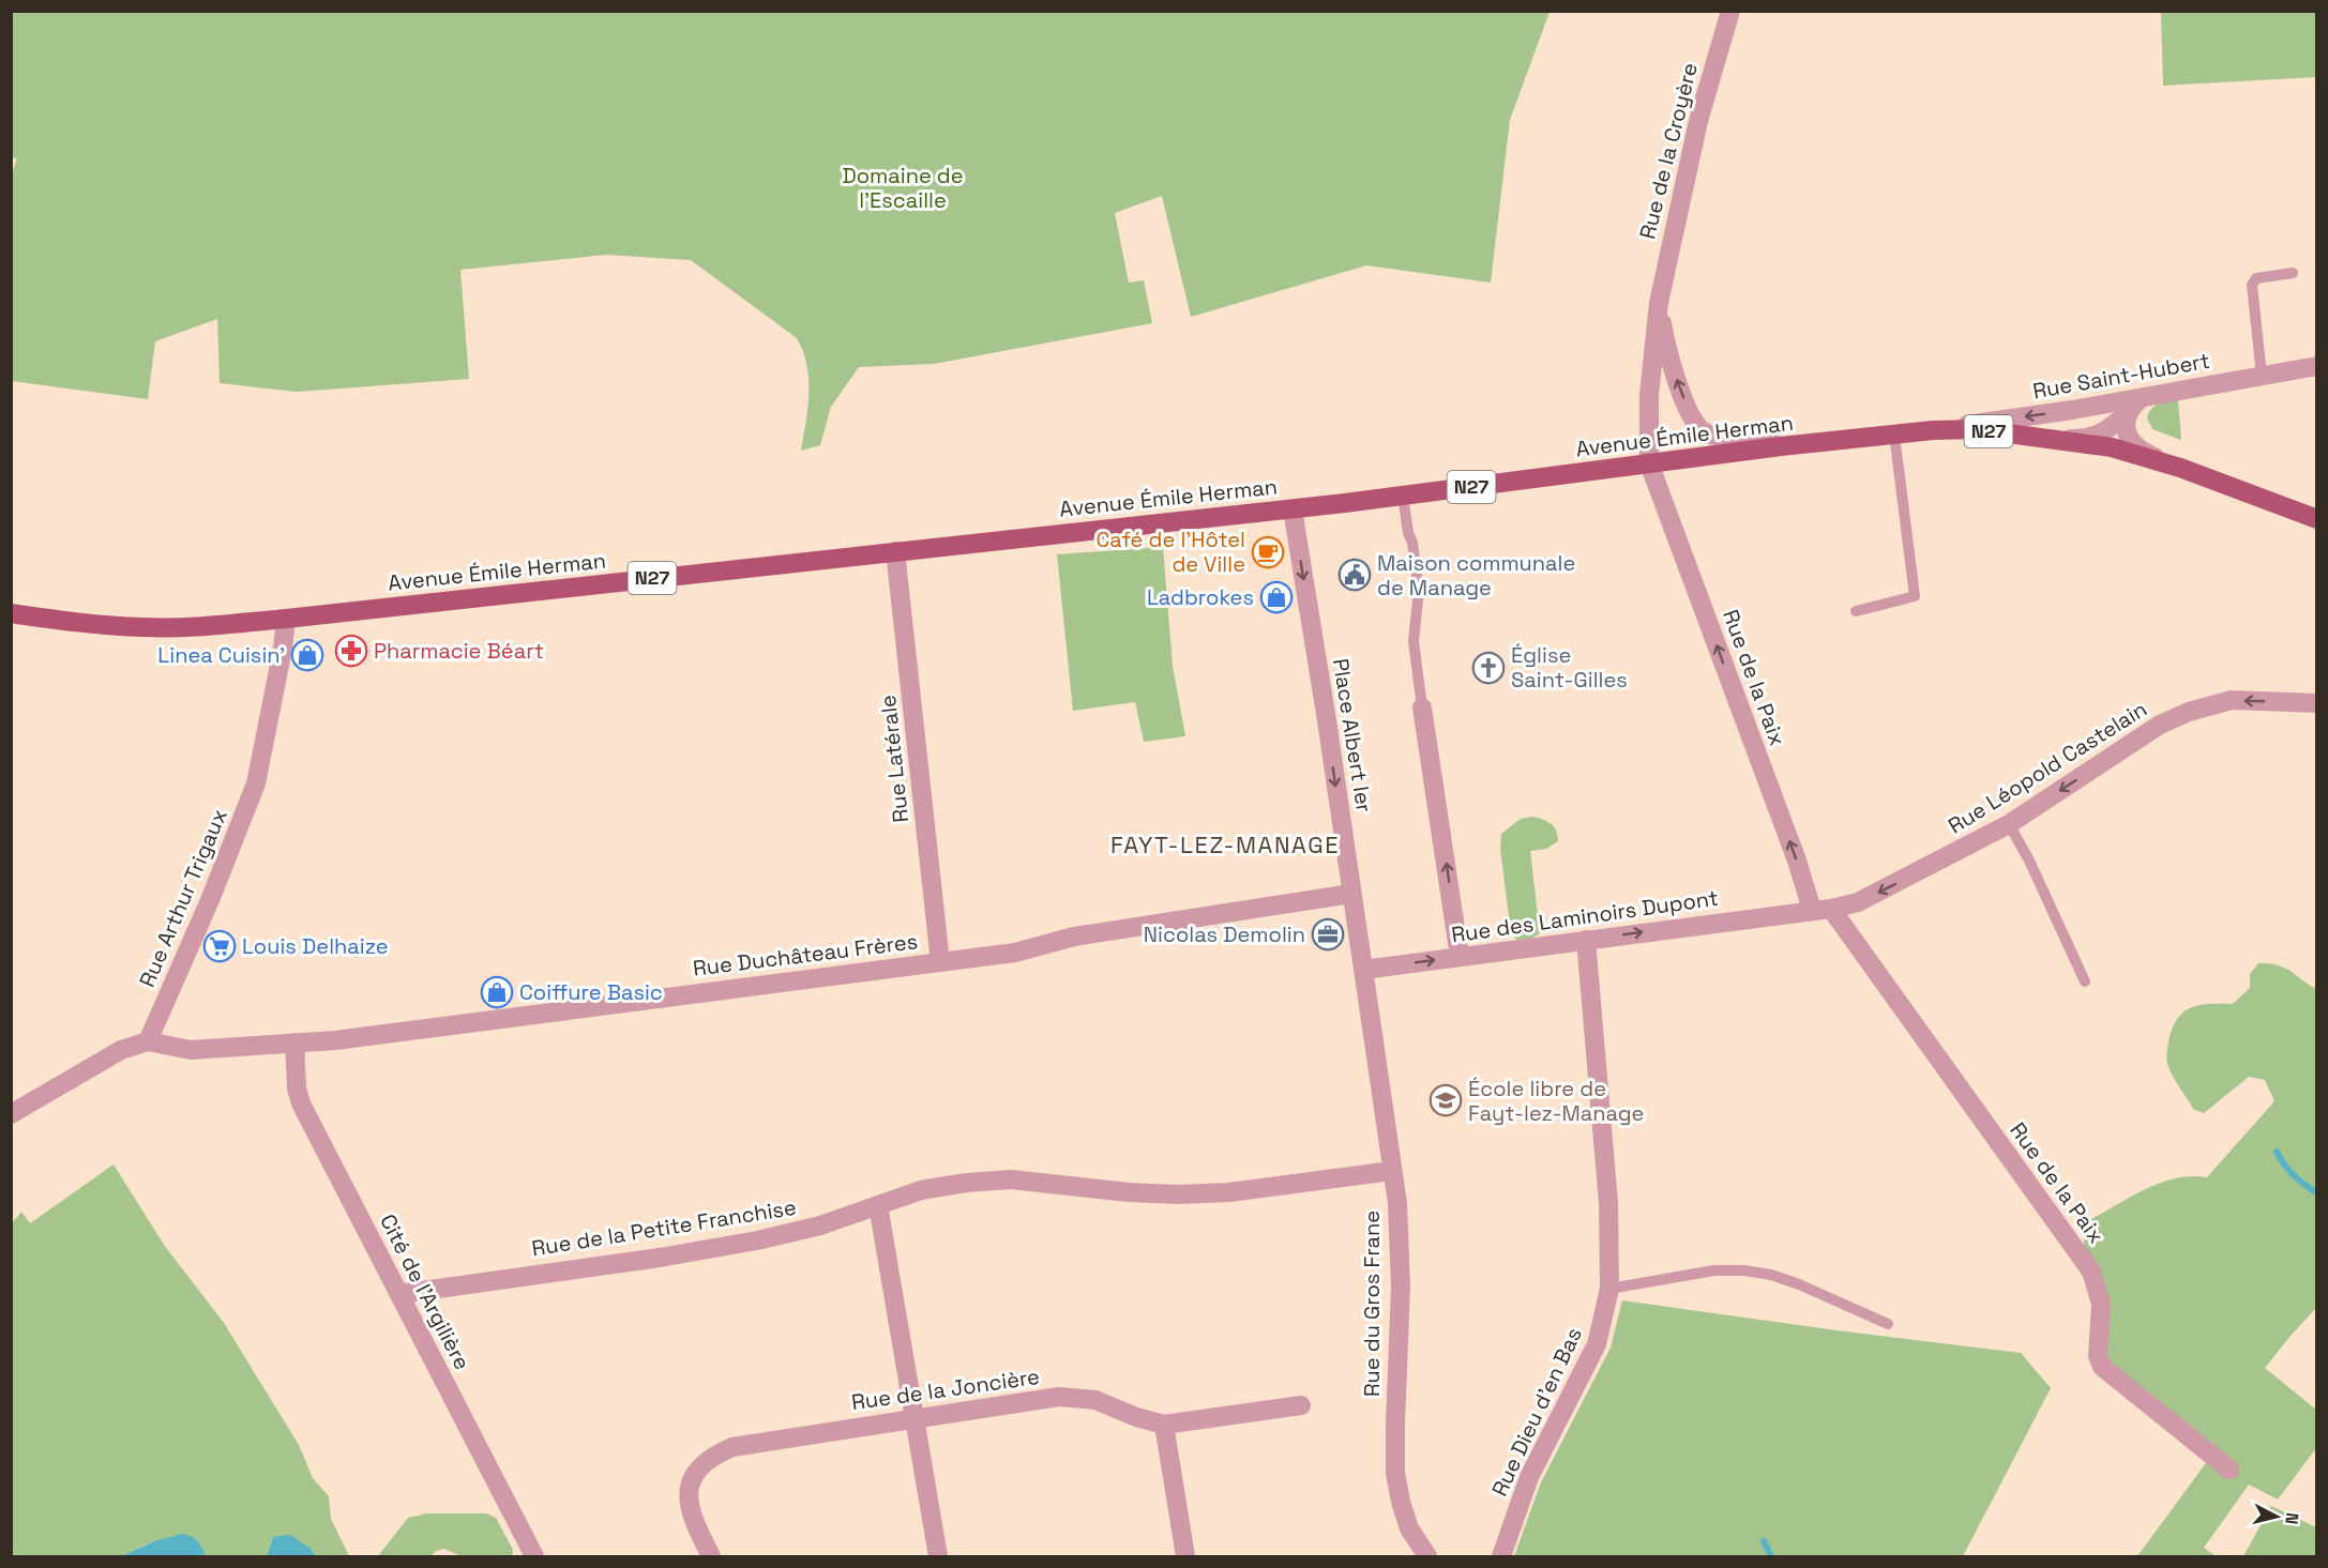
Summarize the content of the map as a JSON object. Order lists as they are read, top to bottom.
{
  "streets": {
    "main road": ["N27", "Avenue Émile Herman"],
    "street": [
      "Rue de la Croyère",
      "Rue Saint-Hubert",
      "Rue de la Paix",
      "Place Albert Ier",
      "Rue Latérale",
      "Rue Léopold Castelain",
      "Rue Arthur Trigaux",
      "Rue des Laminoirs Dupont",
      "Rue Duchâteau Frères",
      "Rue de la Petite Franchise",
      "Cité de l'Argilière",
      "Rue du Gros Frane",
      "Rue de la Joncière",
      "Rue Dieu d'en Bas"
    ]
  },
  "crossings": [
    ["Rue de la Croyère", "Avenue Émile Herman"],
    ["Rue de la Croyère", "Rue de la Paix"],
    ["Rue Saint-Hubert", "Avenue Émile Herman"],
    ["Avenue Émile Herman", "Rue de la Paix"],
    ["Avenue Émile Herman", "Place Albert Ier"],
    ["Avenue Émile Herman", "Rue Latérale"],
    ["Avenue Émile Herman", "Rue Arthur Trigaux"],
    ["Rue de la Paix", "Rue Léopold Castelain"],
    ["Rue de la Paix", "Rue des Laminoirs Dupont"],
    ["Place Albert Ier", "Rue des Laminoirs Dupont"],
    ["Place Albert Ier", "Rue Duchâteau Frères"],
    ["Place Albert Ier", "Rue du Gros Frane"],
    ["Rue Latérale", "Rue Duchâteau Frères"],
    ["Rue Léopold Castelain", "Rue des Laminoirs Dupont"],
    ["Rue Arthur Trigaux", "Rue Duchâteau Frères"],
    ["Rue des Laminoirs Dupont", "Rue du Gros Frane"],
    ["Rue des Laminoirs Dupont", "Rue Dieu d'en Bas"],
    ["Rue Duchâteau Frères", "Cité de l'Argilière"],
    ["Rue de la Petite Franchise", "Cité de l'Argilière"],
    ["Rue de la Petite Franchise", "Rue du Gros Frane"]
  ],
  "one_way": [
    "Rue Saint-Hubert",
    "Rue de la Paix",
    "Rue Léopold Castelain",
    "Rue des Laminoirs Dupont"
  ],
  "districts": ["FAYT-LEZ-MANAGE"],
  "parks": ["Domaine de l'Escaille"],
  "places": {
    "cafe": ["Café de l'Hôtel de Ville"],
    "public building": ["Maison communale de Manage"],
    "shop": ["Ladbrokes", "Linea Cuisin'", "Coiffure Basic"],
    "pharmacy": ["Pharmacie Béart"],
    "church": ["Église Saint-Gilles"],
    "office": ["Nicolas Demolin"],
    "supermarket": ["Louis Delhaize"],
    "school or university": ["École libre de Fayt-lez-Manage"]
  },
  "north": "right"
}
